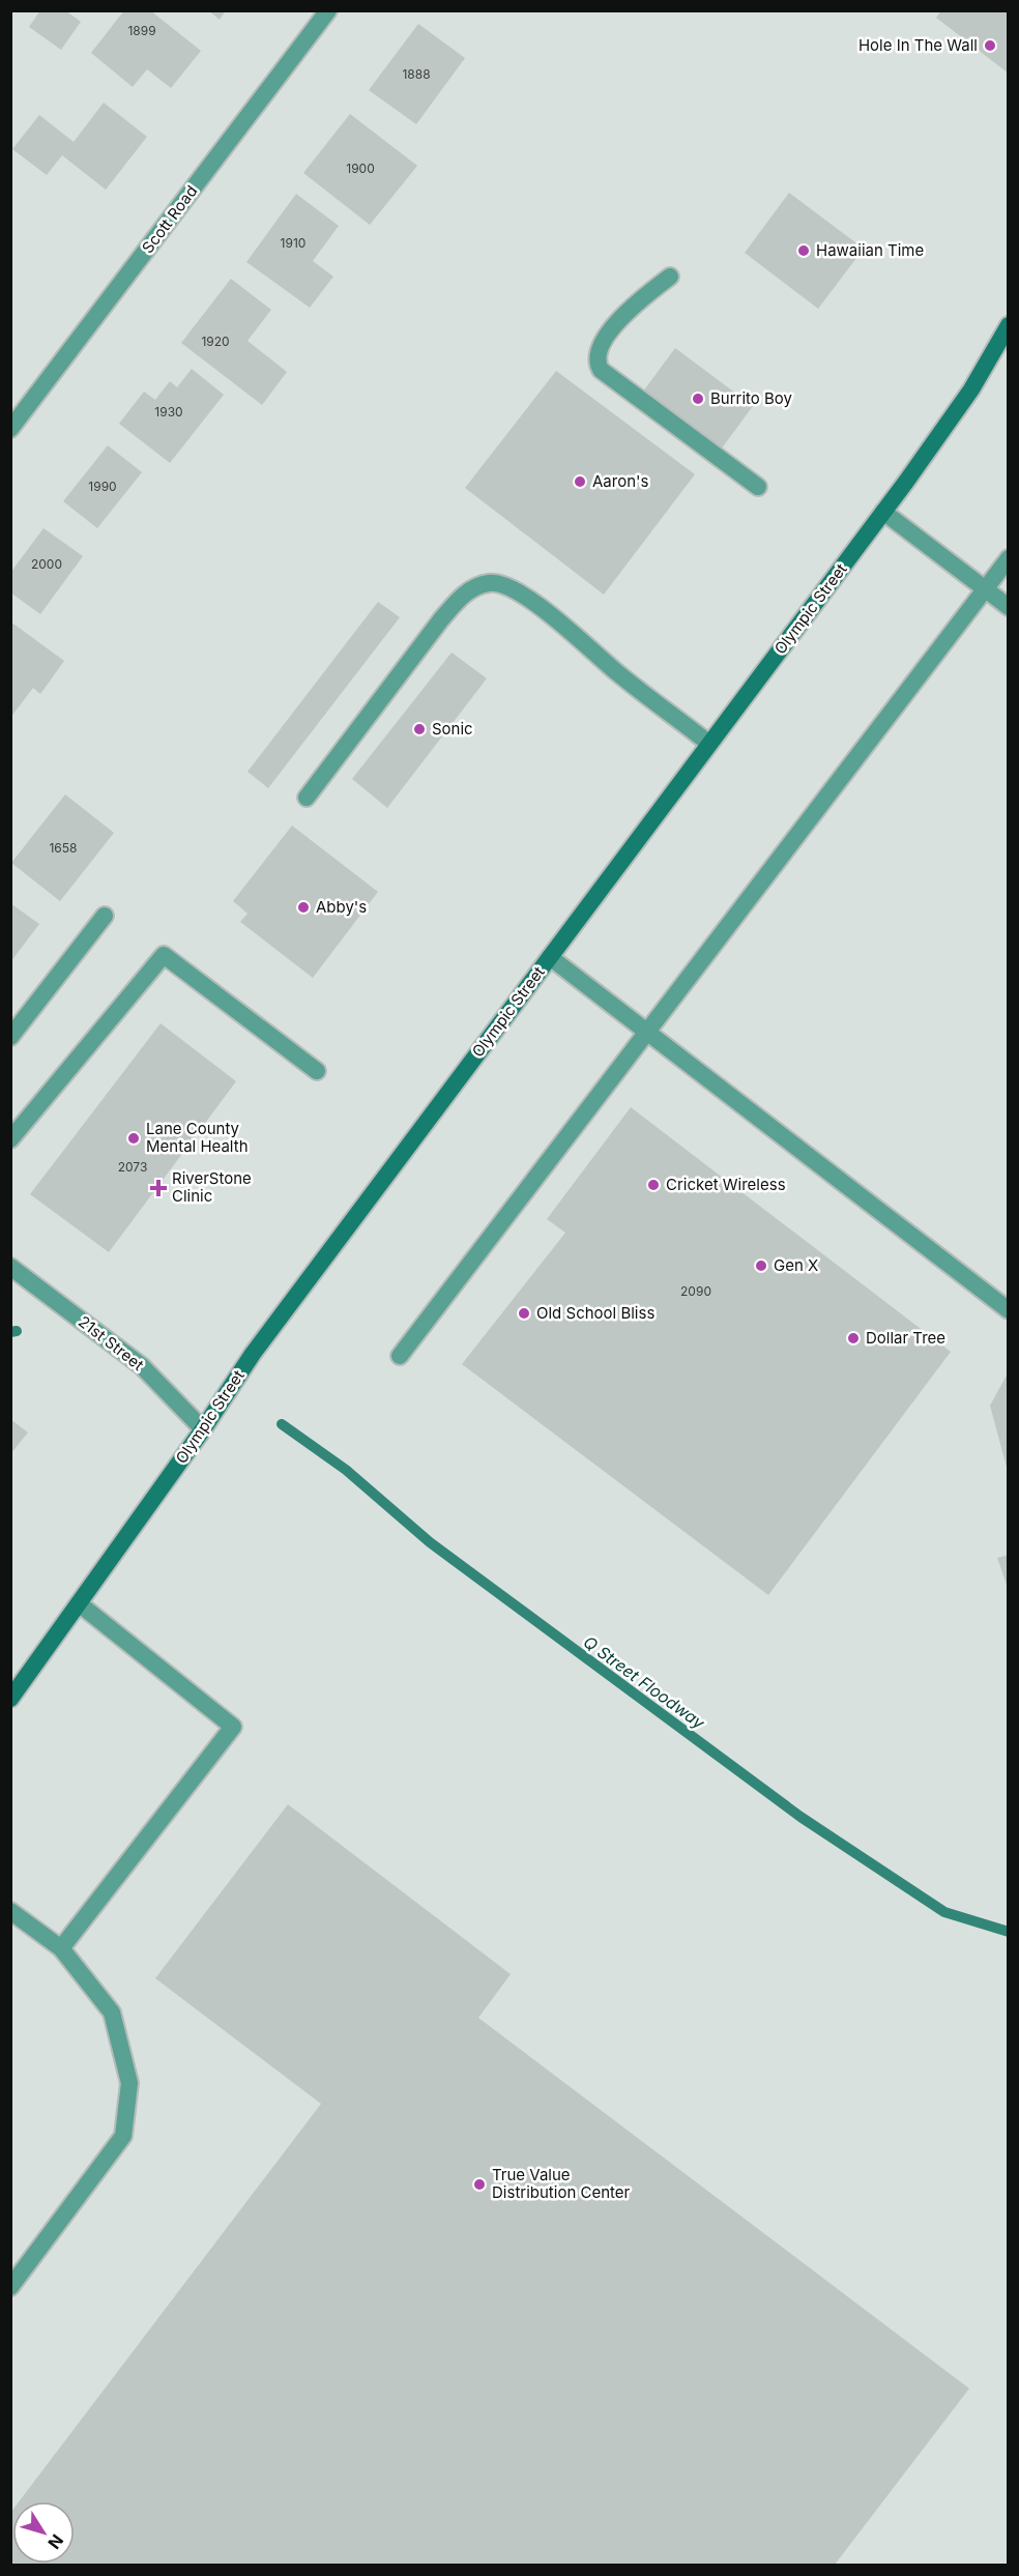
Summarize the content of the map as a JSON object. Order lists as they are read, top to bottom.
{
  "streets": {
    "main road": ["Olympic Street"],
    "street": ["Scott Road", "21st Street"]
  },
  "crossings": [
    ["Olympic Street", "21st Street"]
  ],
  "water": ["Q Street Floodway"],
  "places": {
    "other": [
      "Hole In The Wall",
      "Hawaiian Time",
      "Burrito Boy",
      "Aaron's",
      "Sonic",
      "Abby's",
      "Lane County Mental Health",
      "Cricket Wireless",
      "Gen X",
      "Old School Bliss",
      "Dollar Tree",
      "True Value Distribution Center"
    ],
    "health": ["RiverStone Clinic"]
  },
  "house_numbers": [
    "1899",
    "1888",
    "1900",
    "1910",
    "1920",
    "1930",
    "1990",
    "2000",
    "1658",
    "2073",
    "2090"
  ],
  "north": "bottom right"
}
